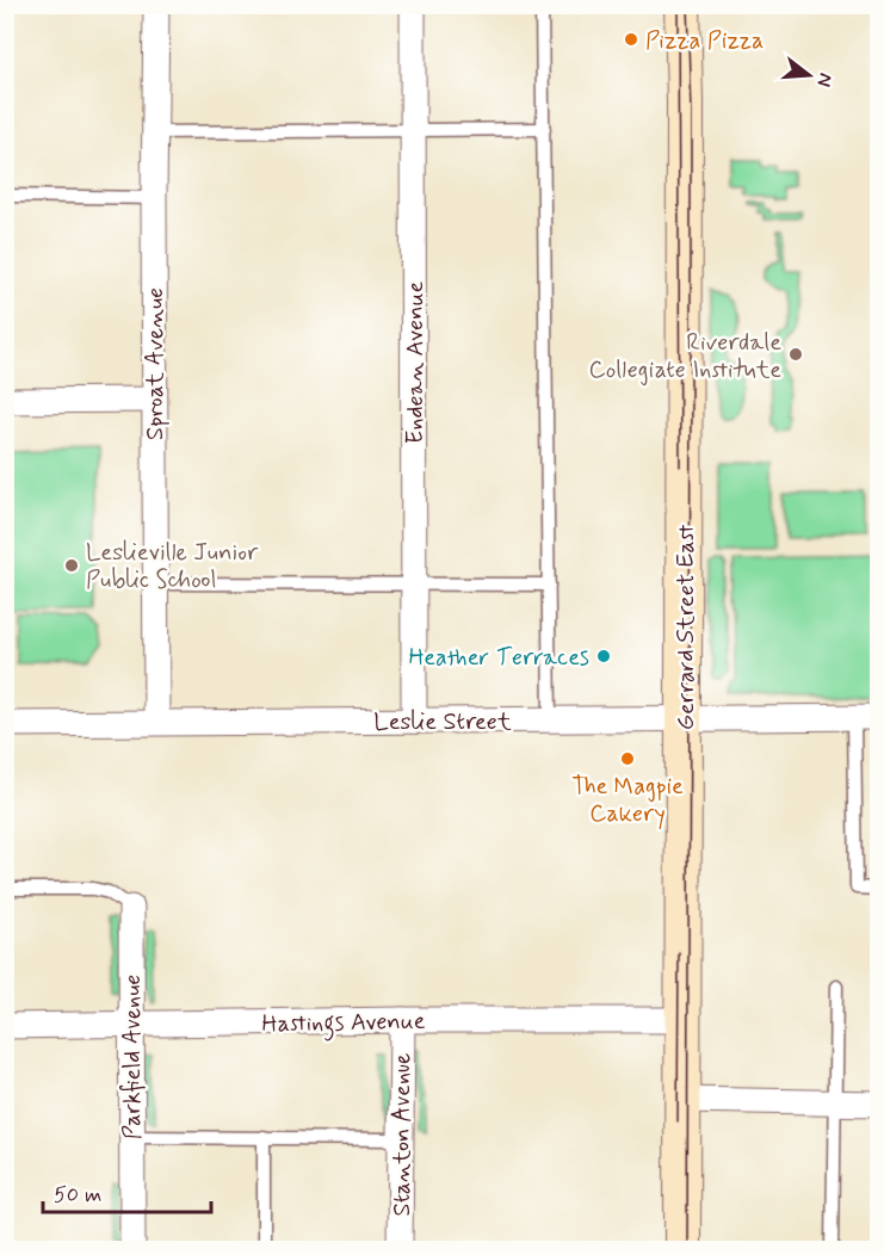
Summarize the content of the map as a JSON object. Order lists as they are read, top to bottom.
{
  "streets": {
    "main road": ["Gerrard Street East"],
    "street": [
      "Endean Avenue",
      "Sproat Avenue",
      "Leslie Street",
      "Hastings Avenue",
      "Parkfield Avenue",
      "Stanton Avenue"
    ]
  },
  "crossings": [
    ["Endean Avenue", "Leslie Street"],
    ["Sproat Avenue", "Leslie Street"],
    ["Gerrard Street East", "Leslie Street"],
    ["Gerrard Street East", "Hastings Avenue"],
    ["Hastings Avenue", "Parkfield Avenue"],
    ["Hastings Avenue", "Stanton Avenue"]
  ],
  "places": [
    "Pizza Pizza",
    "Riverdale Collegiate Institute",
    "Leslieville Junior Public School",
    "Heather Terraces",
    "The Magpie Cakery"
  ],
  "scale_bar": "50 m",
  "north": "right"
}
